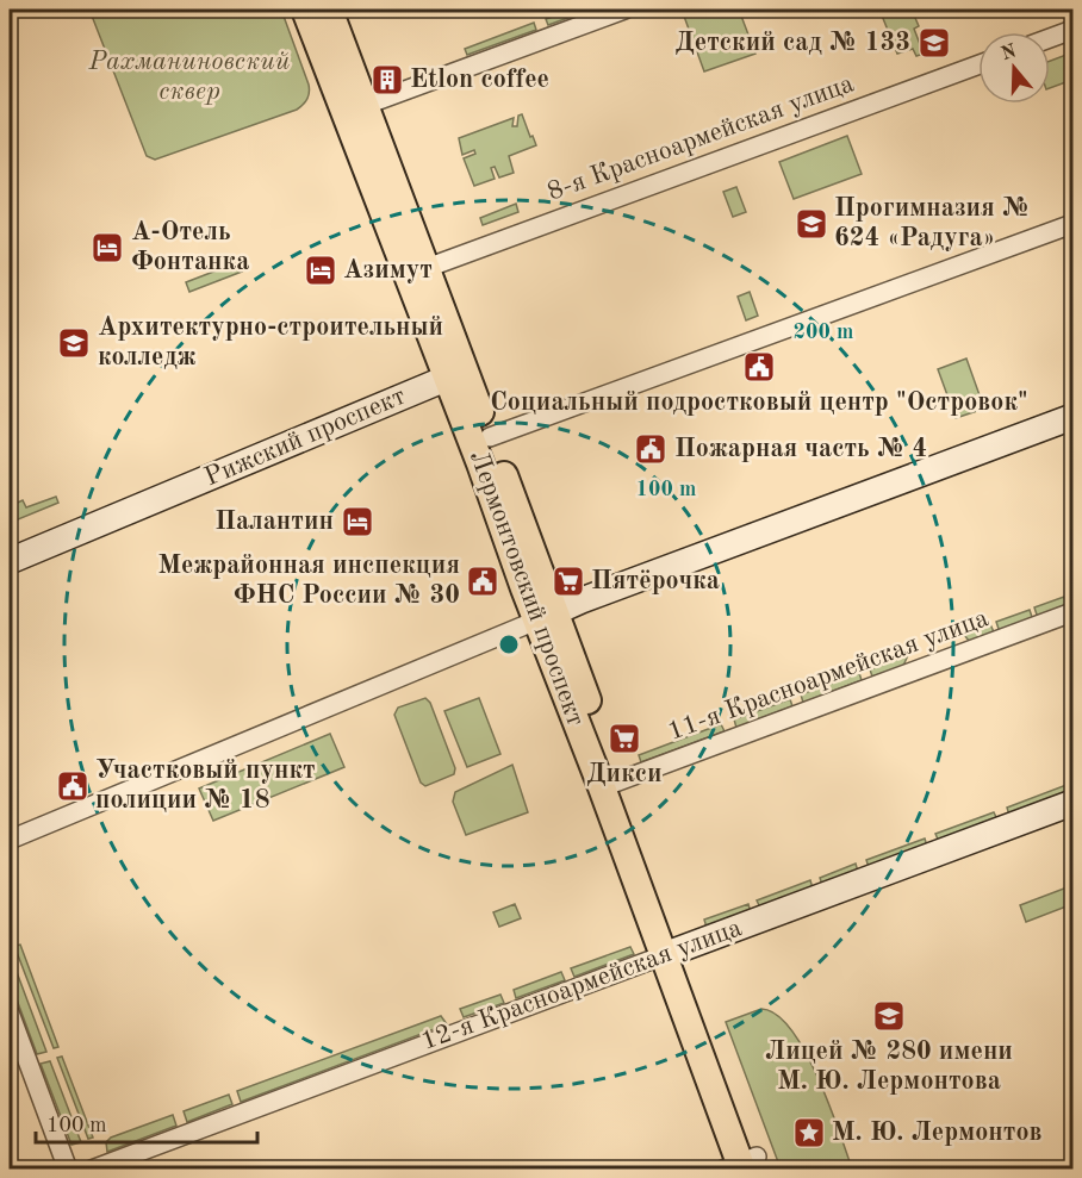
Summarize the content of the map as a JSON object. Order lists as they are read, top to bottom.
{
  "streets": {
    "main road": ["Лермонтовский проспект"],
    "street": [
      "8-я Красноармейская улица",
      "Рижский проспект",
      "11-я Красноармейская улица",
      "12-я Красноармейская улица"
    ]
  },
  "crossings": [
    ["8-я Красноармейская улица", "Лермонтовский проспект"],
    ["Рижский проспект", "Лермонтовский проспект"],
    ["Лермонтовский проспект", "11-я Красноармейская улица"],
    ["Лермонтовский проспект", "12-я Красноармейская улица"]
  ],
  "parks": ["Рахманиновский сквер"],
  "places": {
    "school or university": [
      "Детский сад № 133",
      "Прогимназия № 624 «Радуга»",
      "Архитектурно-строительный колледж",
      "Лицей № 280 имени М. Ю. Лермонтова"
    ],
    "building": ["Etlon coffee"],
    "hotel": ["A-Отель Фонтанка", "Азимут", "Палантин"],
    "public building": [
      "Социальный подростковый центр \"Островок\"",
      "Пожарная часть № 4",
      "Межрайонная инспекция ФНС России № 30",
      "Участковый пункт полиции № 18"
    ],
    "supermarket": ["Пятёрочка", "Дикси"],
    "place": ["М. Ю. Лермонтов"]
  },
  "scale_bar": "100 m",
  "north": "top",
  "rings": ["200 m", "100 m"]
}
